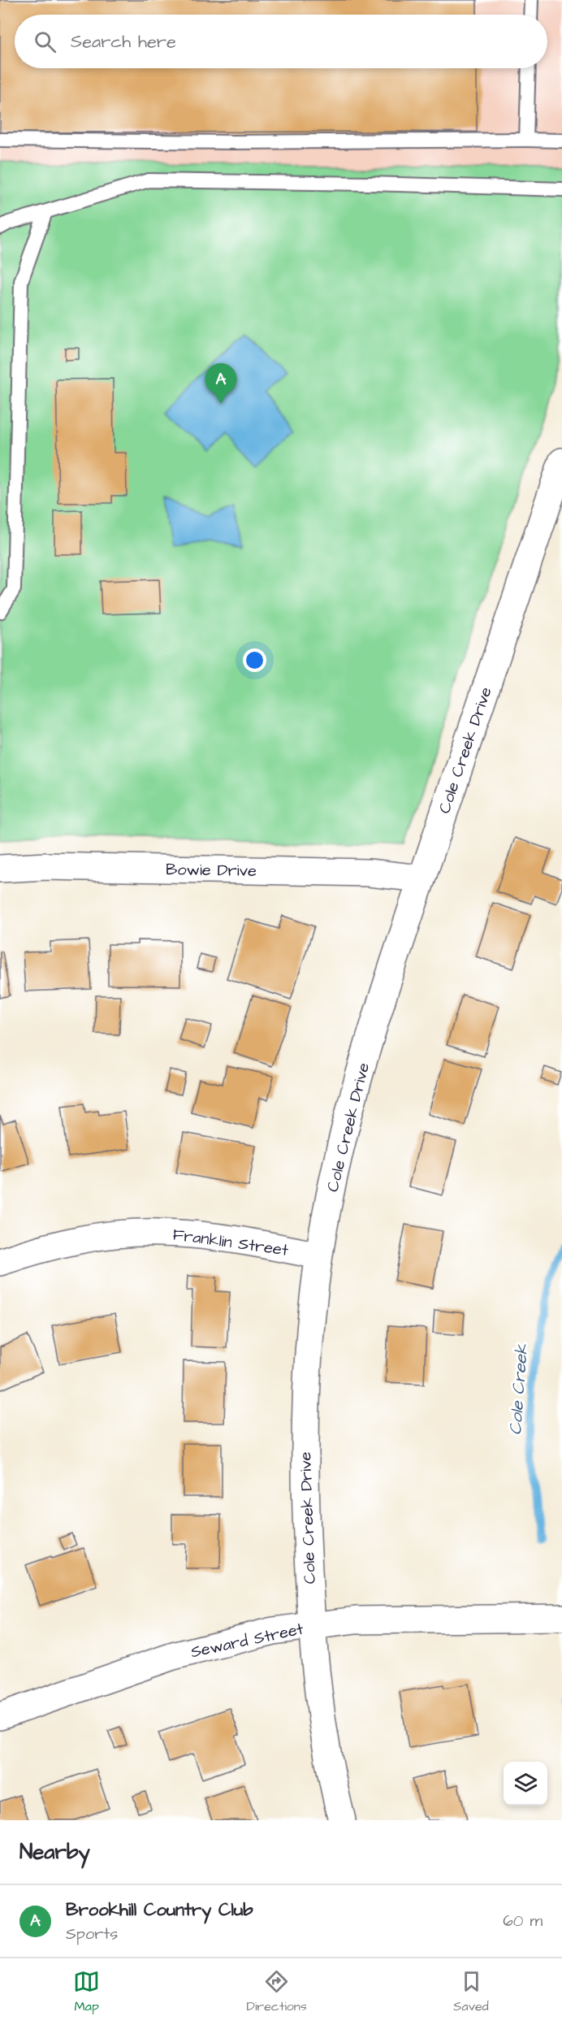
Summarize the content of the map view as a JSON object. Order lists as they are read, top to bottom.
{
  "streets": {
    "street": [
      "Cole Creek Drive",
      "Bowie Drive",
      "Franklin Street",
      "Seward Street"
    ]
  },
  "crossings": [
    ["Cole Creek Drive", "Bowie Drive"],
    ["Cole Creek Drive", "Franklin Street"],
    ["Cole Creek Drive", "Seward Street"]
  ],
  "water": ["Cole Creek"],
  "page": {
    "search": "Search here",
    "pins": "A",
    "heading": "Nearby",
    "list": [
      {
        "mark": "A",
        "name": "Brookhill Country Club",
        "note": "Sports",
        "value": "60 m"
      }
    ],
    "nav": ["Map", "Directions", "Saved"]
  }
}
